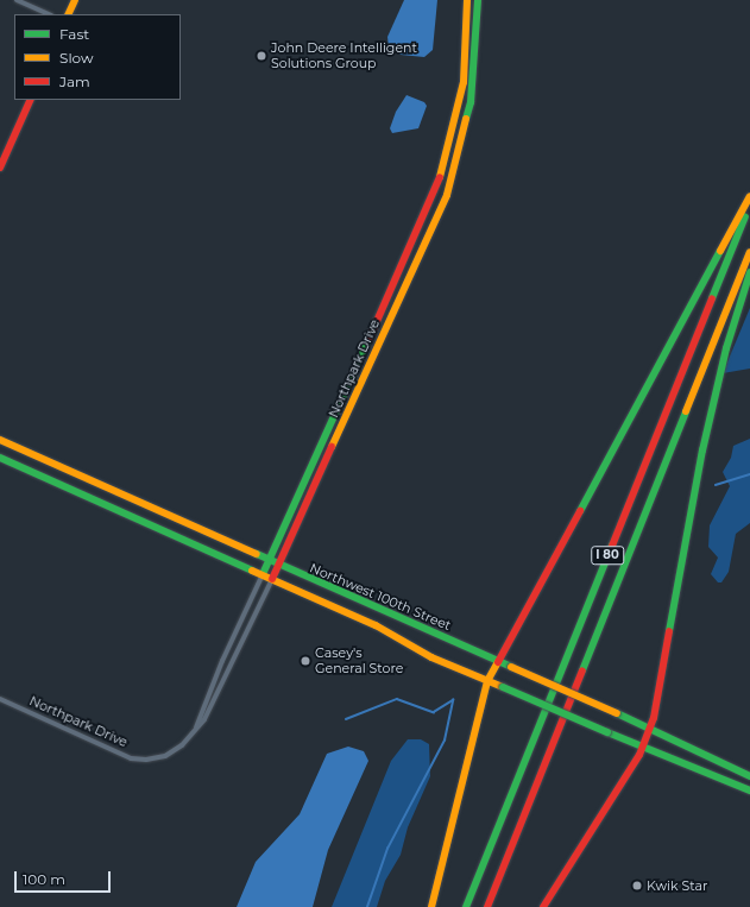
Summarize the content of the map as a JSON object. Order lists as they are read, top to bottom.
{
  "streets": {
    "main road": ["Northpark Drive", "I 80", "Northwest 100th Street"]
  },
  "crossings": [
    ["Northpark Drive", "Northwest 100th Street"]
  ],
  "places": ["John Deere Intelligent Solutions Group", "Casey's General Store", "Kwik Star"],
  "legend": ["Fast", "Slow", "Jam"],
  "scale_bar": "100 m"
}
